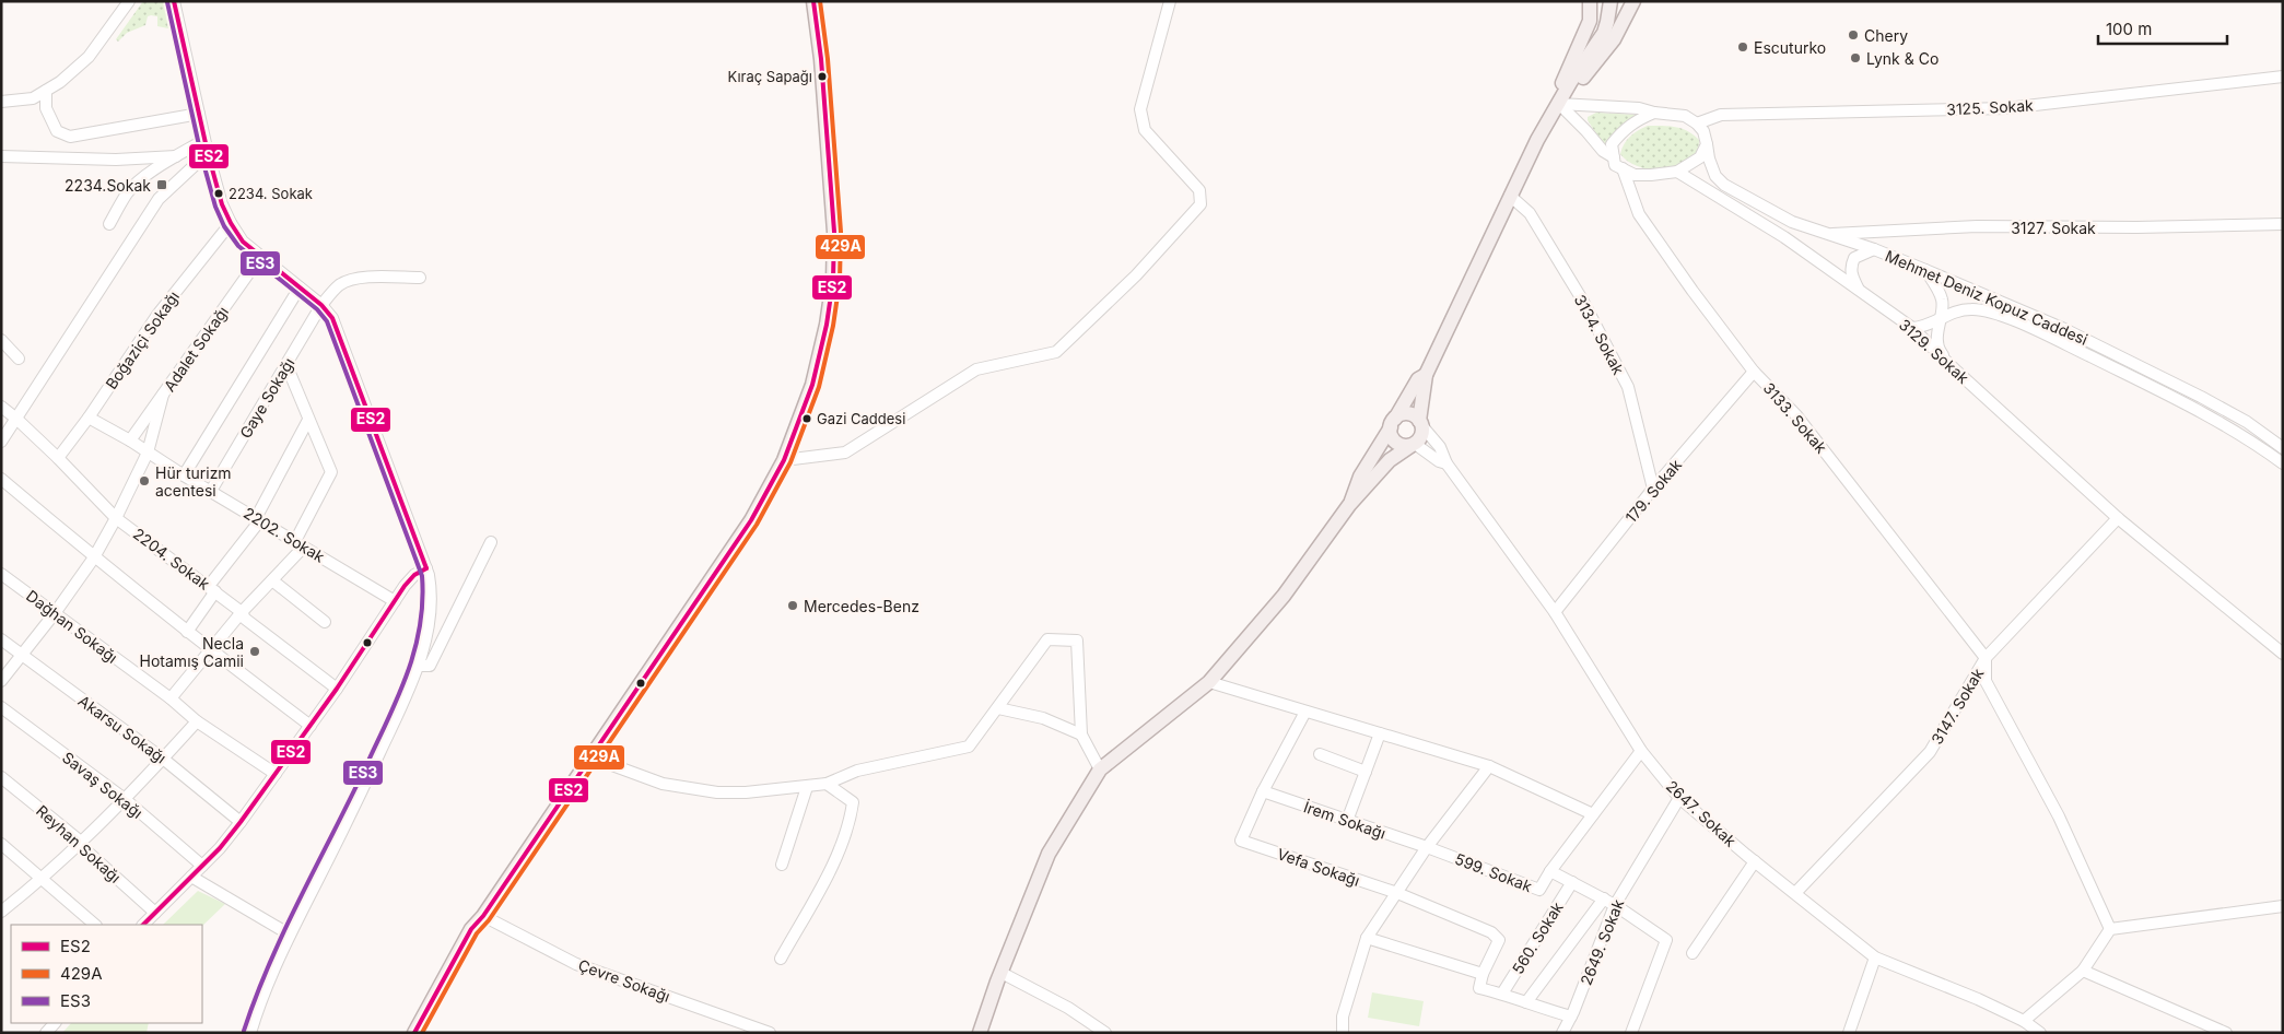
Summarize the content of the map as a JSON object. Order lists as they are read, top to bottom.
{
  "streets": {
    "street": [
      "3125. Sokak",
      "3127. Sokak",
      "Mehmet Deniz Kopuz Caddesi",
      "3134. Sokak",
      "Boğaziçi Sokağı",
      "Adalet Sokağı",
      "3129. Sokak",
      "Gaye Sokağı",
      "3133. Sokak",
      "179. Sokak",
      "2202. Sokak",
      "2204. Sokak",
      "Dağhan Sokağı",
      "3147. Sokak",
      "Akarsu Sokağı",
      "Savaş Sokağı",
      "2647. Sokak",
      "İrem Sokağı",
      "Reyhan Sokağı",
      "Vefa Sokağı",
      "599. Sokak",
      "560. Sokak",
      "2649. Sokak",
      "Çevre Sokağı"
    ]
  },
  "crossings": [
    ["3125. Sokak", "Mehmet Deniz Kopuz Caddesi"],
    ["3125. Sokak", "3129. Sokak"],
    ["3125. Sokak", "3133. Sokak"],
    ["3127. Sokak", "Mehmet Deniz Kopuz Caddesi"],
    ["Mehmet Deniz Kopuz Caddesi", "3129. Sokak"],
    ["Mehmet Deniz Kopuz Caddesi", "3133. Sokak"],
    ["3134. Sokak", "179. Sokak"],
    ["Boğaziçi Sokağı", "2202. Sokak"],
    ["Boğaziçi Sokağı", "2204. Sokak"],
    ["Adalet Sokağı", "2202. Sokak"],
    ["3129. Sokak", "3133. Sokak"],
    ["3129. Sokak", "3147. Sokak"],
    ["Gaye Sokağı", "2202. Sokak"],
    ["3133. Sokak", "179. Sokak"],
    ["3133. Sokak", "3147. Sokak"],
    ["179. Sokak", "2647. Sokak"],
    ["3147. Sokak", "2647. Sokak"],
    ["2647. Sokak", "2649. Sokak"],
    ["İrem Sokağı", "Vefa Sokağı"],
    ["İrem Sokağı", "599. Sokak"]
  ],
  "places": {
    "other": [
      "Chery",
      "Escuturko",
      "Lynk & Co",
      "Kıraç Sapağı",
      "2234. Sokak",
      "Gazi Caddesi",
      "Hür turizm acentesi",
      "Mercedes-Benz",
      "Necla Hotamış Camii"
    ],
    "transit": ["2234.Sokak"]
  },
  "lines": ["transit line ES2", "transit line 429A", "transit line ES3"],
  "legend": ["ES2", "429A", "ES3"],
  "scale_bar": "100 m"
}
